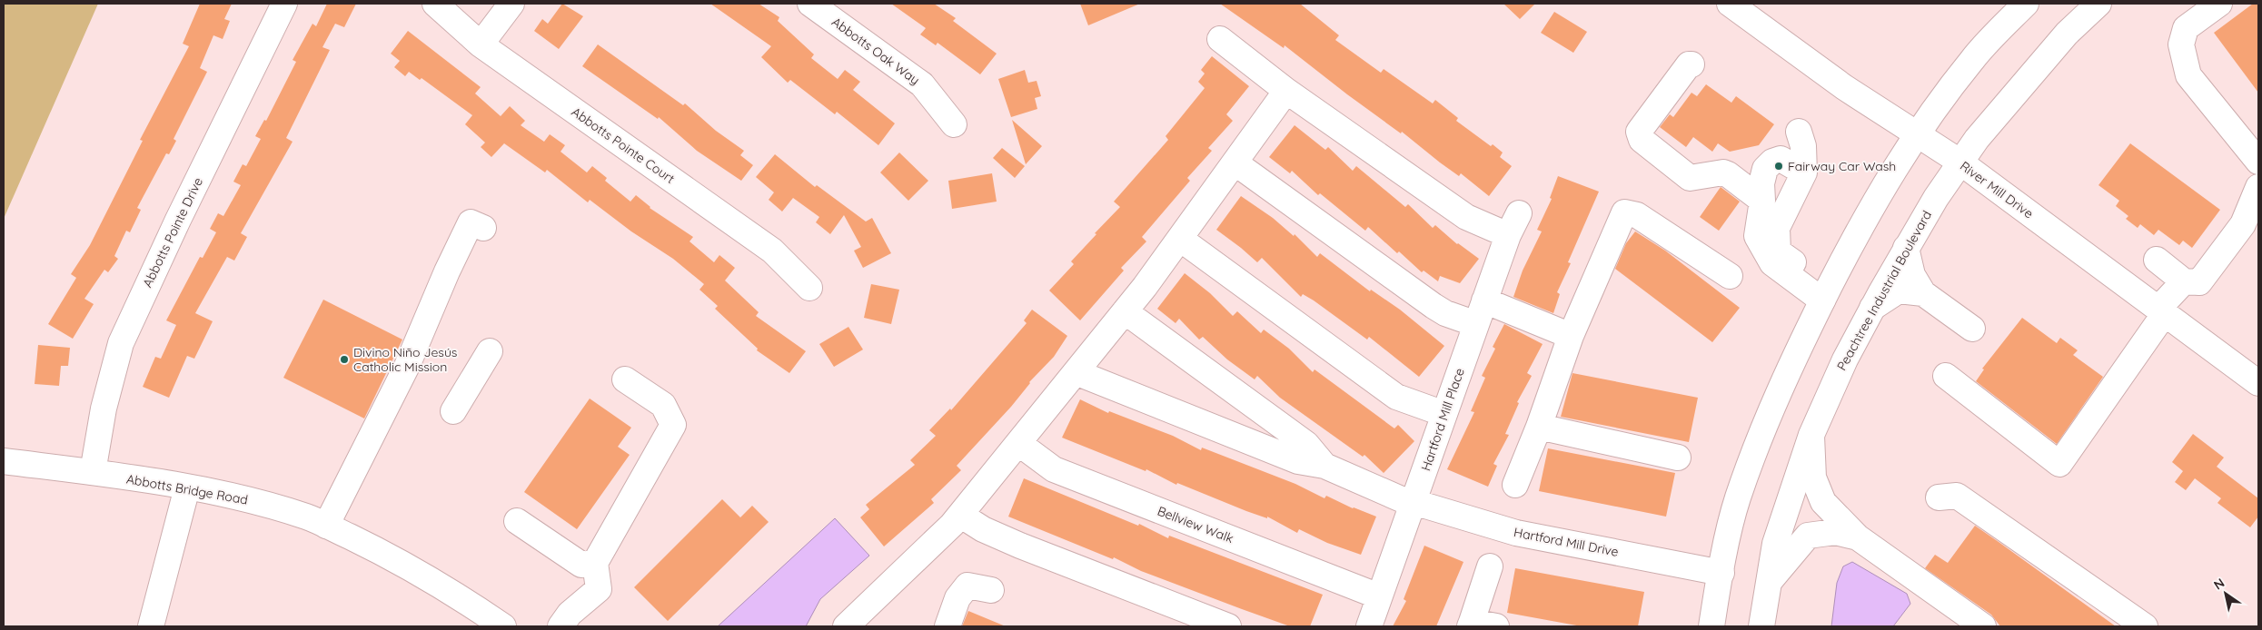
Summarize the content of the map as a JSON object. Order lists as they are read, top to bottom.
{
  "streets": {
    "main road": [
      "Abbotts Oak Way",
      "Abbotts Pointe Court",
      "River Mill Drive",
      "Abbotts Pointe Drive",
      "Peachtree Industrial Boulevard",
      "Hartford Mill Place",
      "Abbotts Bridge Road",
      "Bellview Walk",
      "Hartford Mill Drive"
    ]
  },
  "crossings": [
    ["River Mill Drive", "Peachtree Industrial Boulevard"],
    ["Abbotts Pointe Drive", "Abbotts Bridge Road"],
    ["Hartford Mill Place", "Bellview Walk"],
    ["Hartford Mill Place", "Hartford Mill Drive"]
  ],
  "places": ["Fairway Car Wash", "Divino Niño Jesús Catholic Mission"],
  "north": "top left"
}
